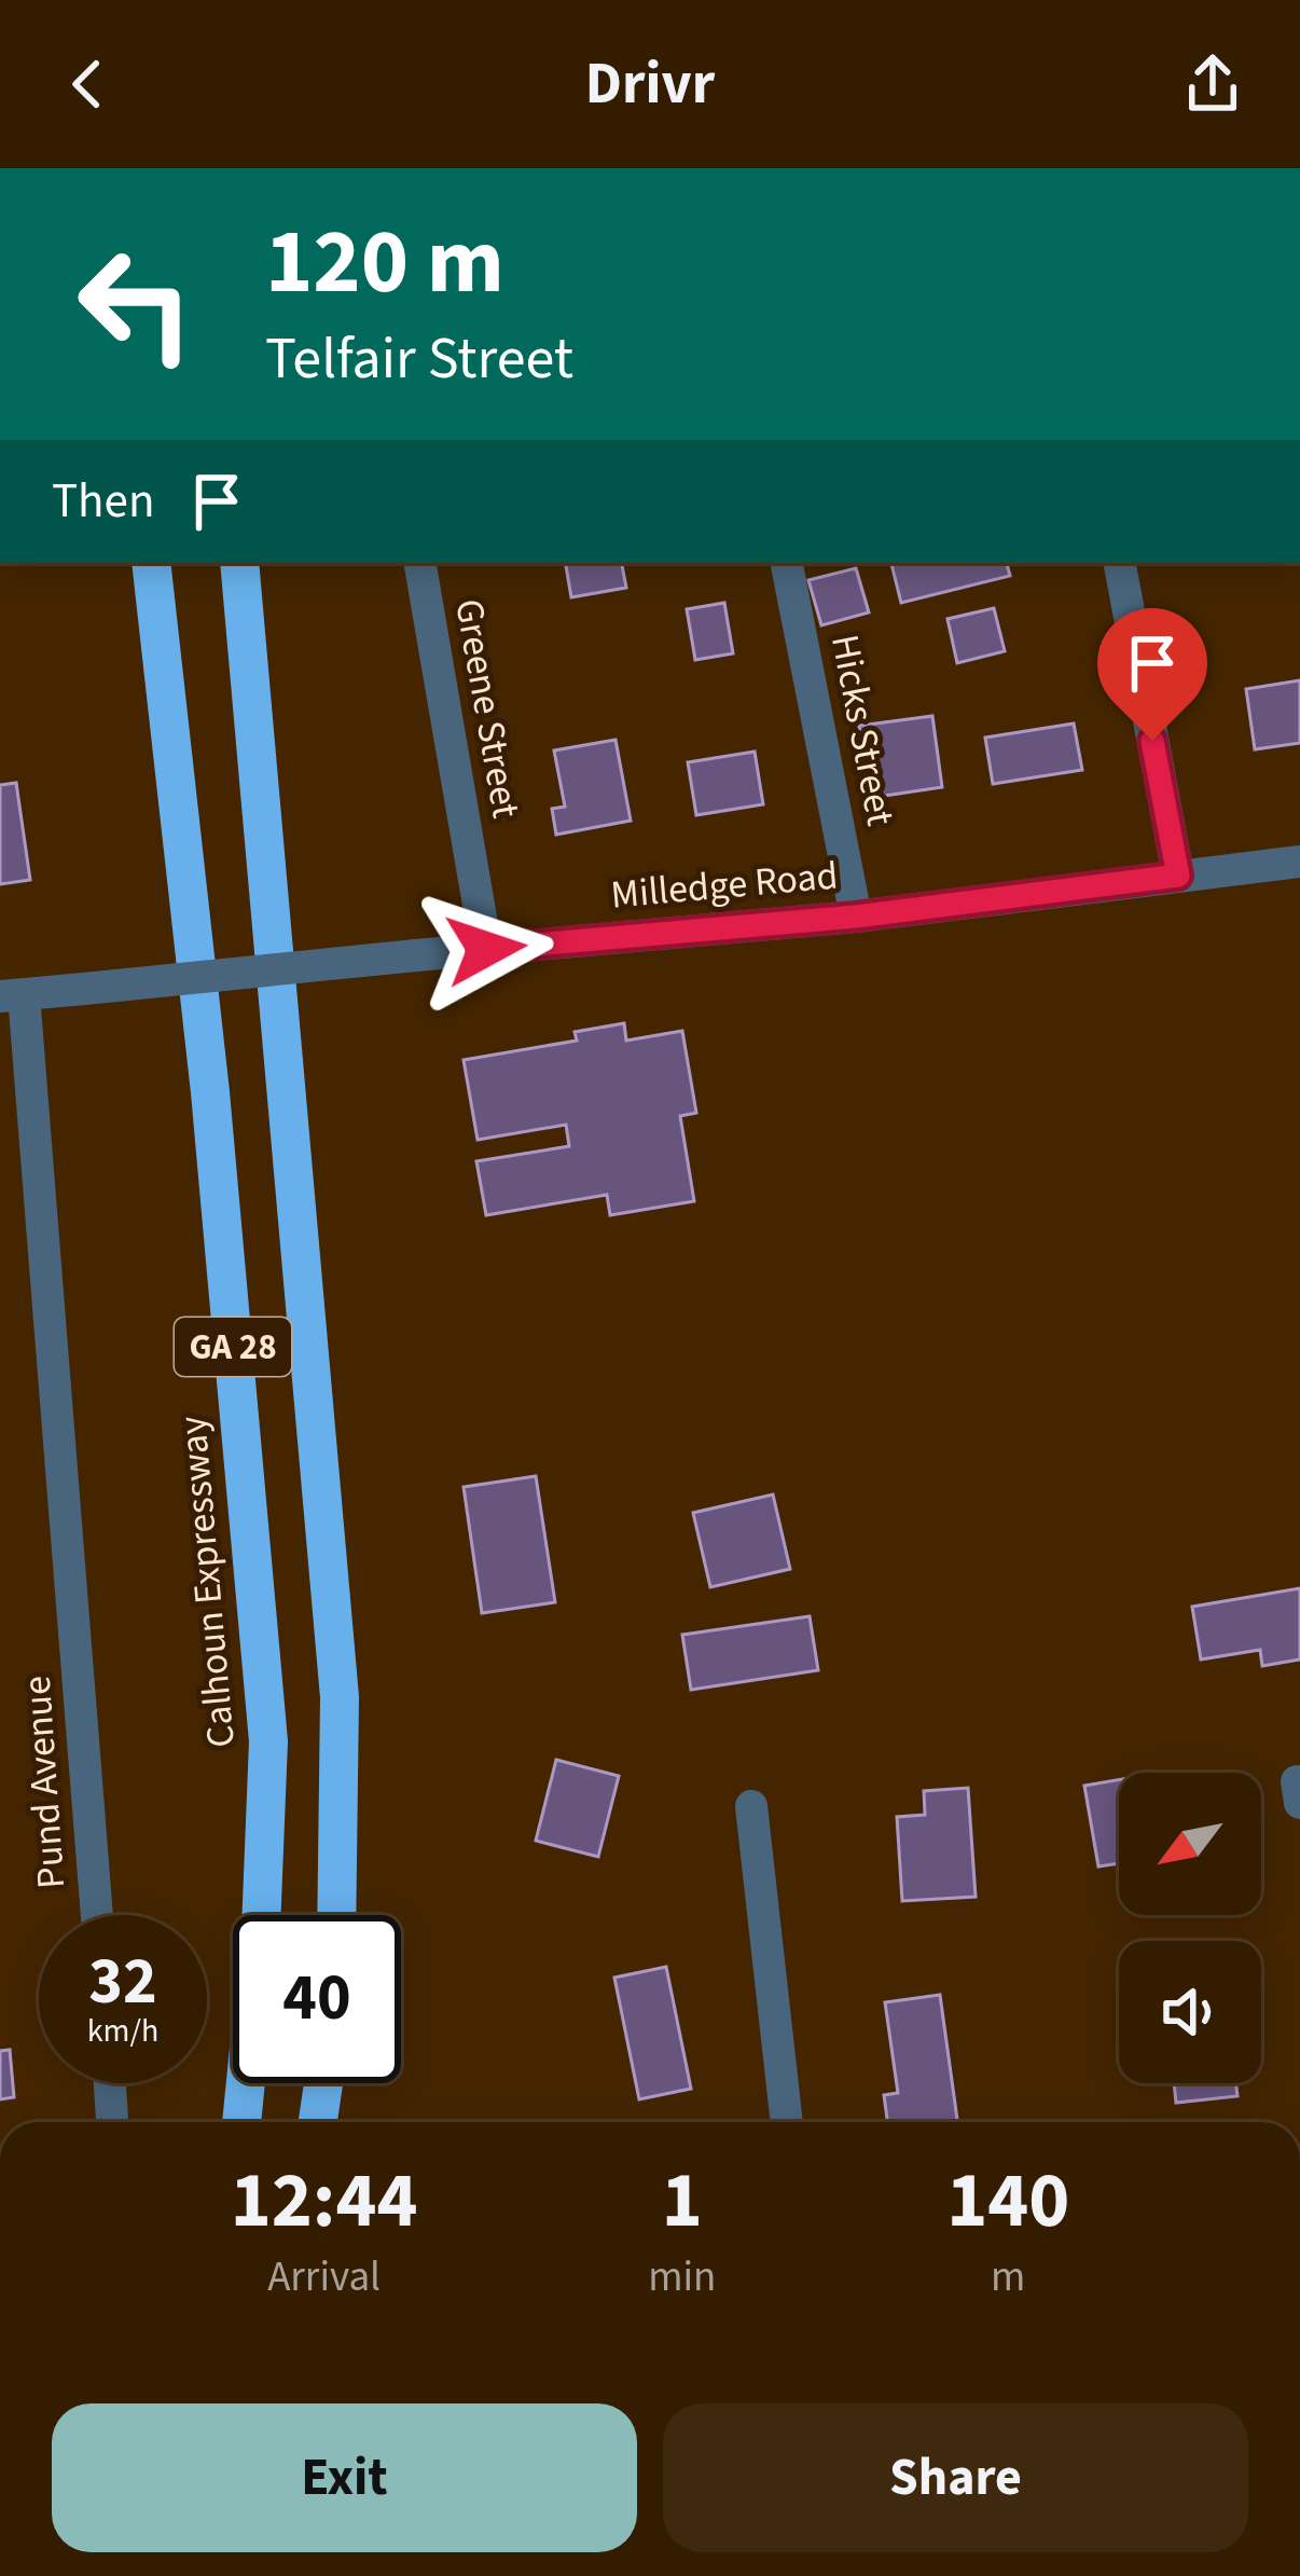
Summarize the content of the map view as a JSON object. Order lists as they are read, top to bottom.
{
  "streets": {
    "highway": ["GA 28", "Calhoun Expressway"],
    "street": [
      "Greene Street",
      "Hicks Street",
      "Milledge Road",
      "Pund Avenue"
    ]
  },
  "crossings": [
    ["Greene Street", "Milledge Road"],
    ["Hicks Street", "Milledge Road"],
    ["Milledge Road", "Pund Avenue"]
  ],
  "north": "bottom left",
  "page": {
    "header": "Drivr",
    "turn": ["120 m", "Telfair Street"],
    "then": "Then",
    "speed": "32 km/h",
    "limit": "40",
    "eta": [
      "12:44",
      "Arrival",
      "1",
      "min",
      "140",
      "m"
    ],
    "buttons": ["Exit", "Share"]
  }
}
